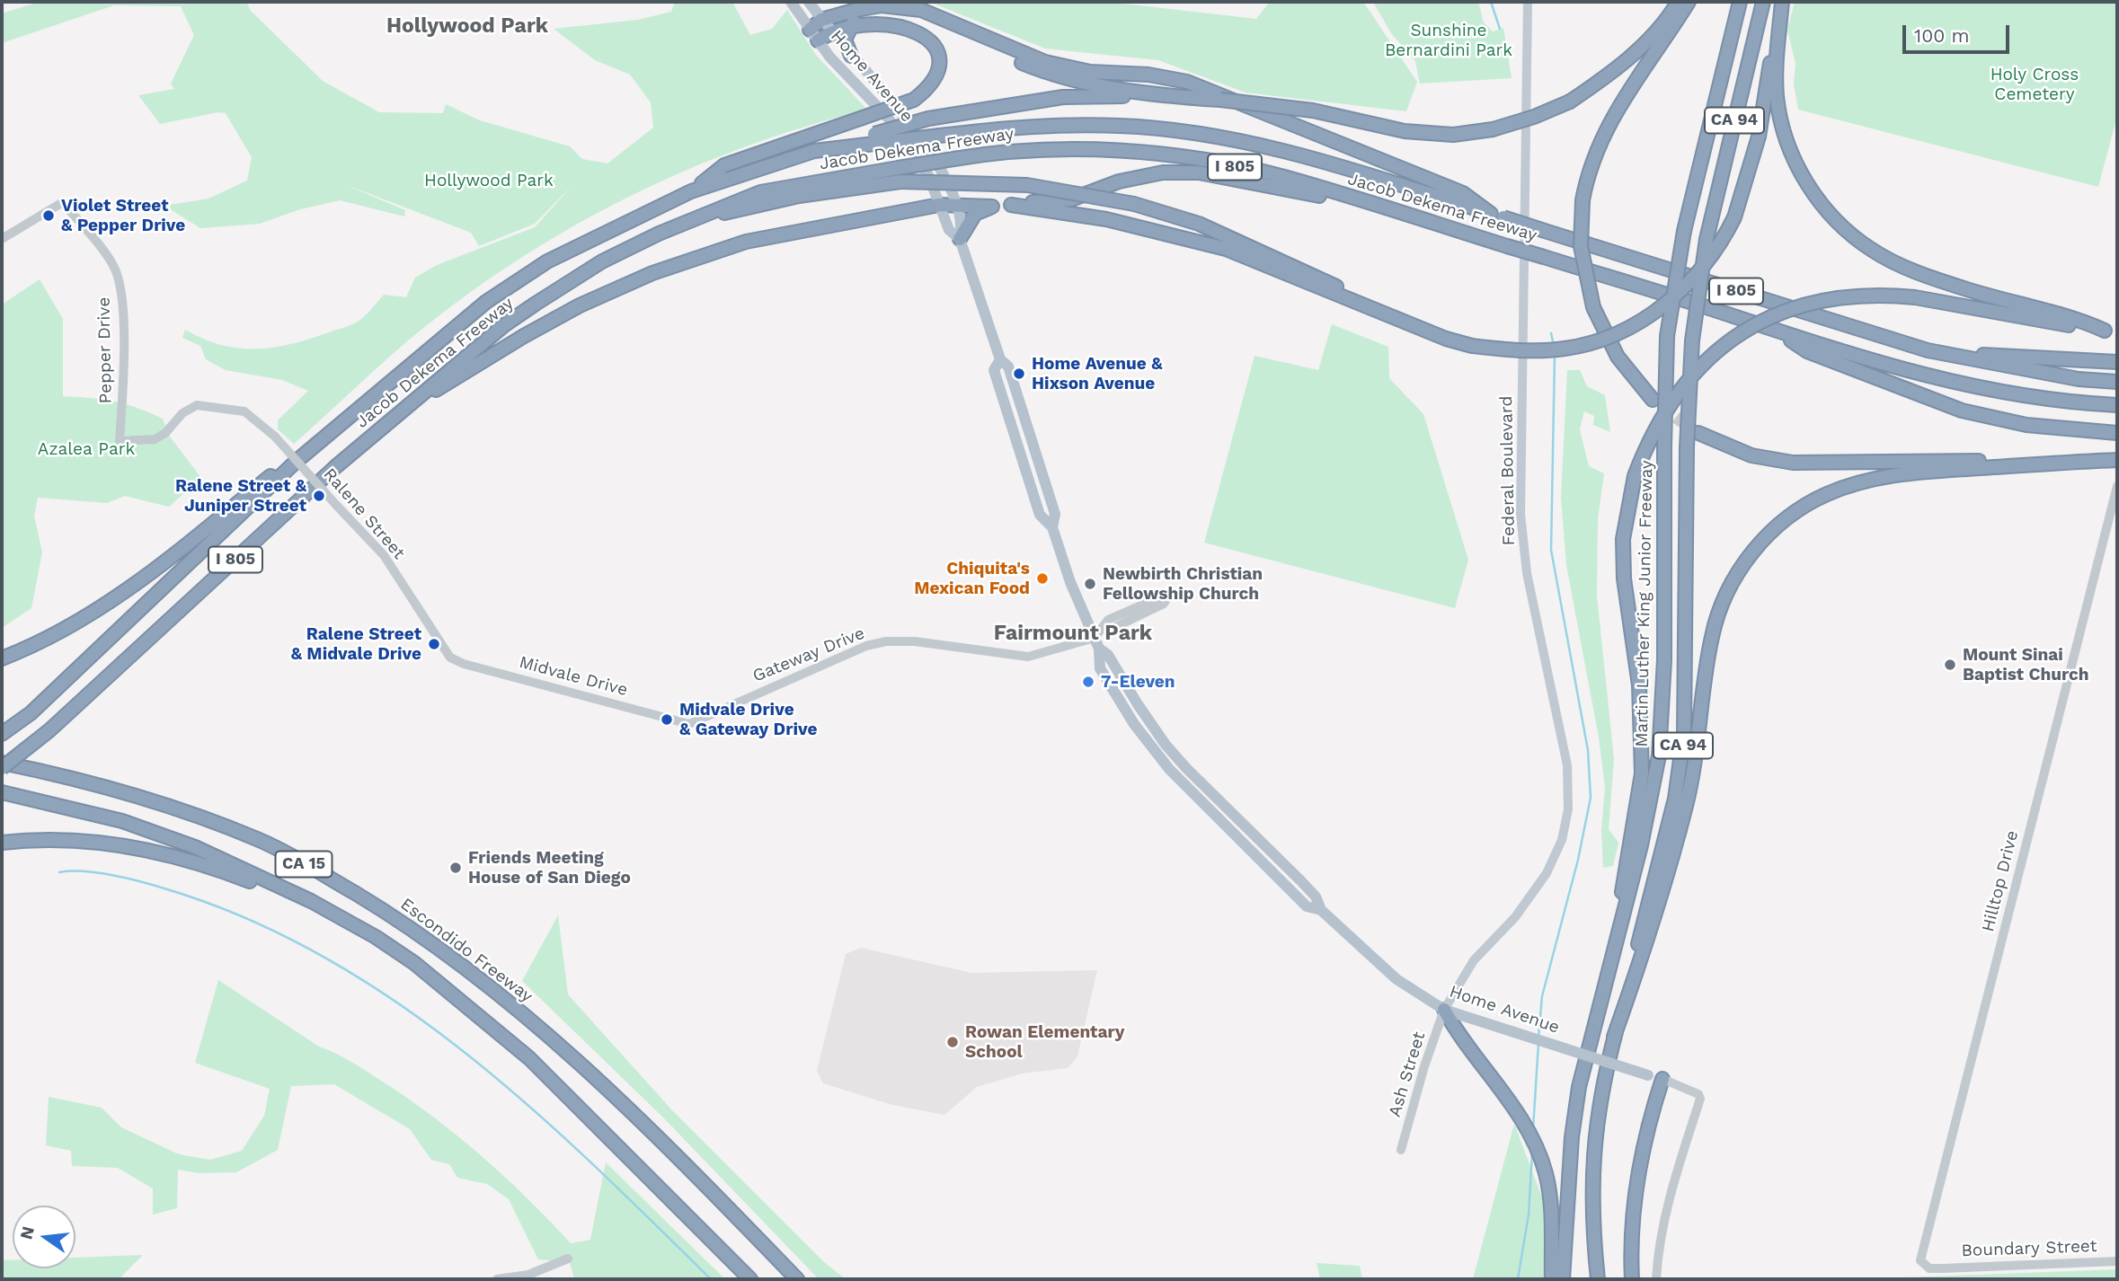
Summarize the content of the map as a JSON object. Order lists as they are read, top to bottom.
{
  "streets": {
    "highway": [
      "CA 94",
      "Jacob Dekema Freeway",
      "I 805",
      "Martin Luther King Junior Freeway",
      "CA 15",
      "Escondido Freeway"
    ],
    "main road": ["Home Avenue", "Federal Boulevard"],
    "street": [
      "Pepper Drive",
      "Ralene Street",
      "Gateway Drive",
      "Midvale Drive",
      "Hilltop Drive",
      "Ash Street",
      "Boundary Street"
    ]
  },
  "crossings": [
    ["Home Avenue", "Federal Boulevard"],
    ["Home Avenue", "Gateway Drive"],
    ["Home Avenue", "Ash Street"],
    ["Pepper Drive", "Ralene Street"],
    ["Federal Boulevard", "Ash Street"],
    ["Ralene Street", "Midvale Drive"],
    ["Gateway Drive", "Midvale Drive"],
    ["Hilltop Drive", "Boundary Street"]
  ],
  "districts": ["Hollywood Park", "Fairmount Park"],
  "parks": [
    "Sunshine Bernardini Park",
    "Holy Cross Cemetery",
    "Hollywood Park",
    "Azalea Park"
  ],
  "places": [
    "Violet Street & Pepper Drive",
    "Home Avenue & Hixson Avenue",
    "Ralene Street & Juniper Street",
    "Chiquita's Mexican Food",
    "Newbirth Christian Fellowship Church",
    "Ralene Street & Midvale Drive",
    "Mount Sinai Baptist Church",
    "7-Eleven",
    "Midvale Drive & Gateway Drive",
    "Friends Meeting House of San Diego",
    "Rowan Elementary School"
  ],
  "scale_bar": "100 m",
  "north": "left"
}
